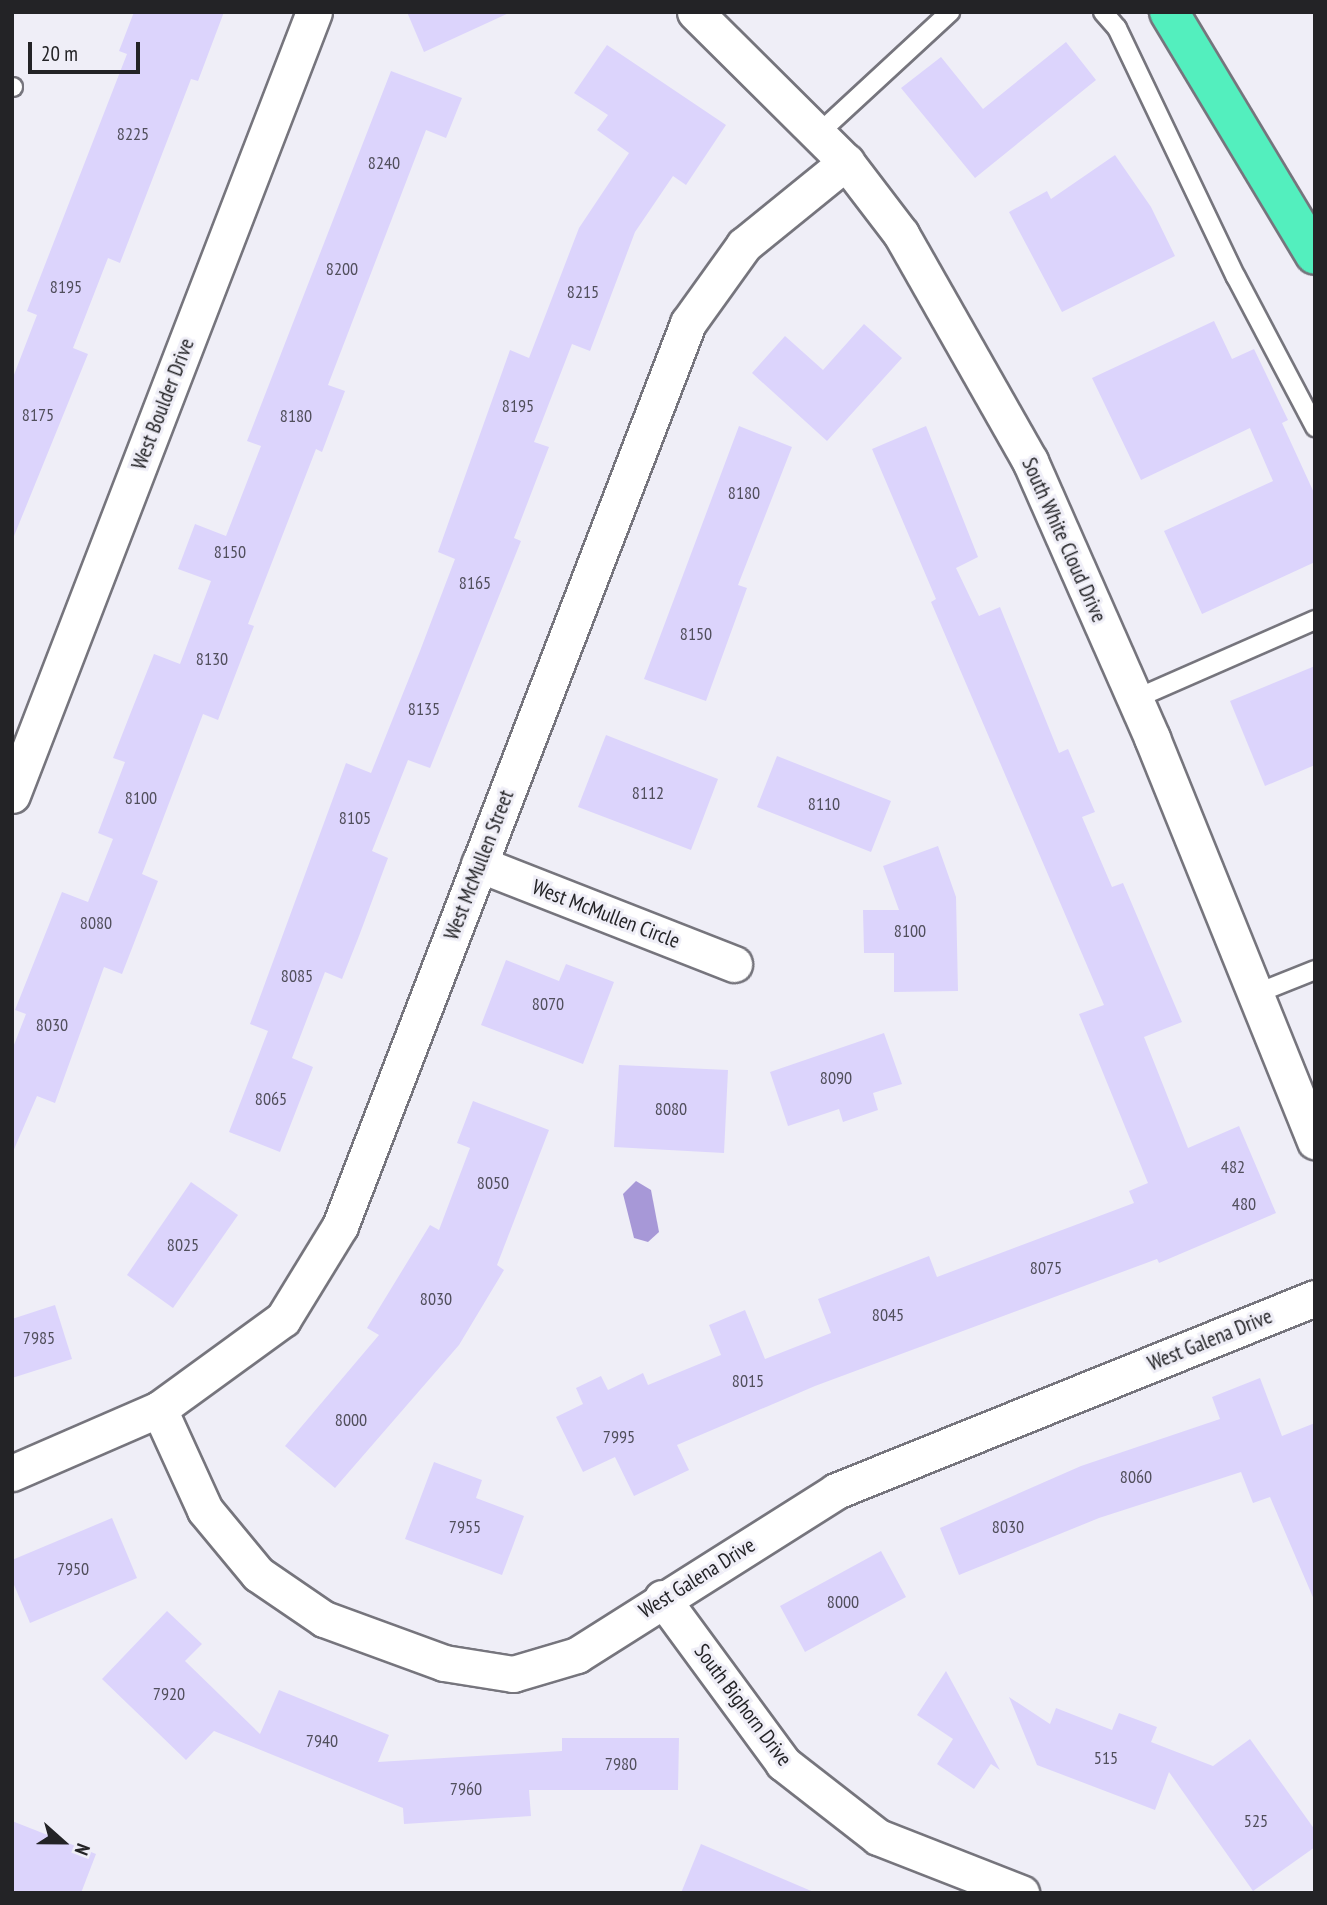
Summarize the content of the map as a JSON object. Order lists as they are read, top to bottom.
{
  "streets": {
    "street": [
      "West Boulder Drive",
      "South White Cloud Drive",
      "West McMullen Street",
      "West McMullen Circle",
      "West Galena Drive",
      "South Bighorn Drive"
    ]
  },
  "crossings": [
    ["South White Cloud Drive", "West McMullen Street"],
    ["West McMullen Street", "West McMullen Circle"],
    ["West McMullen Street", "West Galena Drive"],
    ["West Galena Drive", "South Bighorn Drive"]
  ],
  "house_numbers": [
    "8225",
    "8240",
    "8200",
    "8195",
    "8215",
    "8195",
    "8175",
    "8180",
    "8180",
    "8150",
    "8165",
    "8150",
    "8130",
    "8135",
    "8112",
    "8100",
    "8110",
    "8105",
    "8080",
    "8100",
    "8085",
    "8070",
    "8030",
    "8090",
    "8065",
    "8080",
    "482",
    "8050",
    "480",
    "8025",
    "8075",
    "8030",
    "8045",
    "7985",
    "8015",
    "8000",
    "7995",
    "8060",
    "7955",
    "8030",
    "7950",
    "8000",
    "7920",
    "7940",
    "515",
    "7980",
    "7960",
    "525"
  ],
  "scale_bar": "20 m",
  "north": "right"
}
